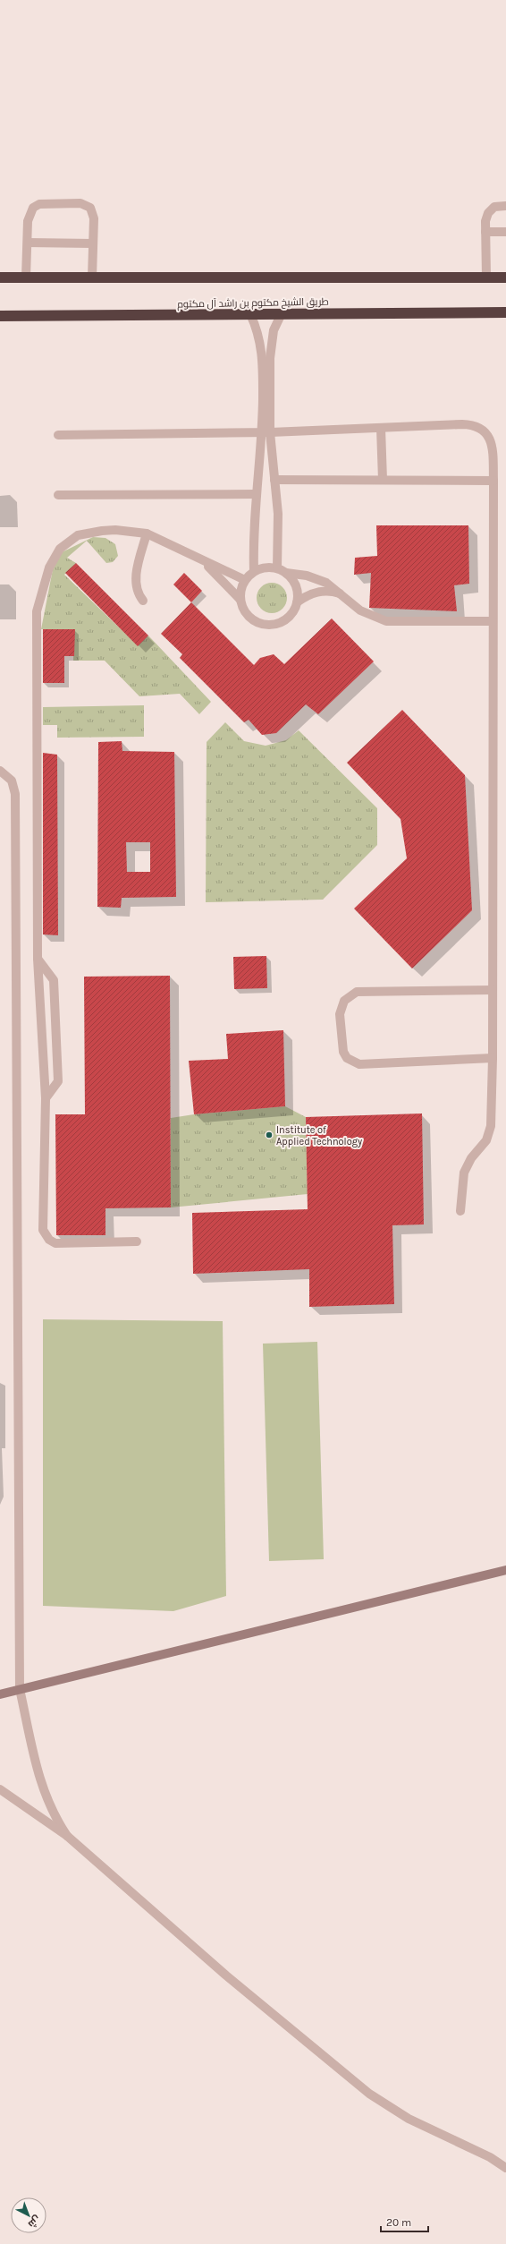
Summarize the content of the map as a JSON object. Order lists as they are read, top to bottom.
{
  "streets": {
    "highway": ["طريق الشيخ مكتوم بن راشد آل مكتوم"]
  },
  "places": ["Institute of Applied Technology"],
  "scale_bar": "20 m",
  "north": "bottom right"
}
